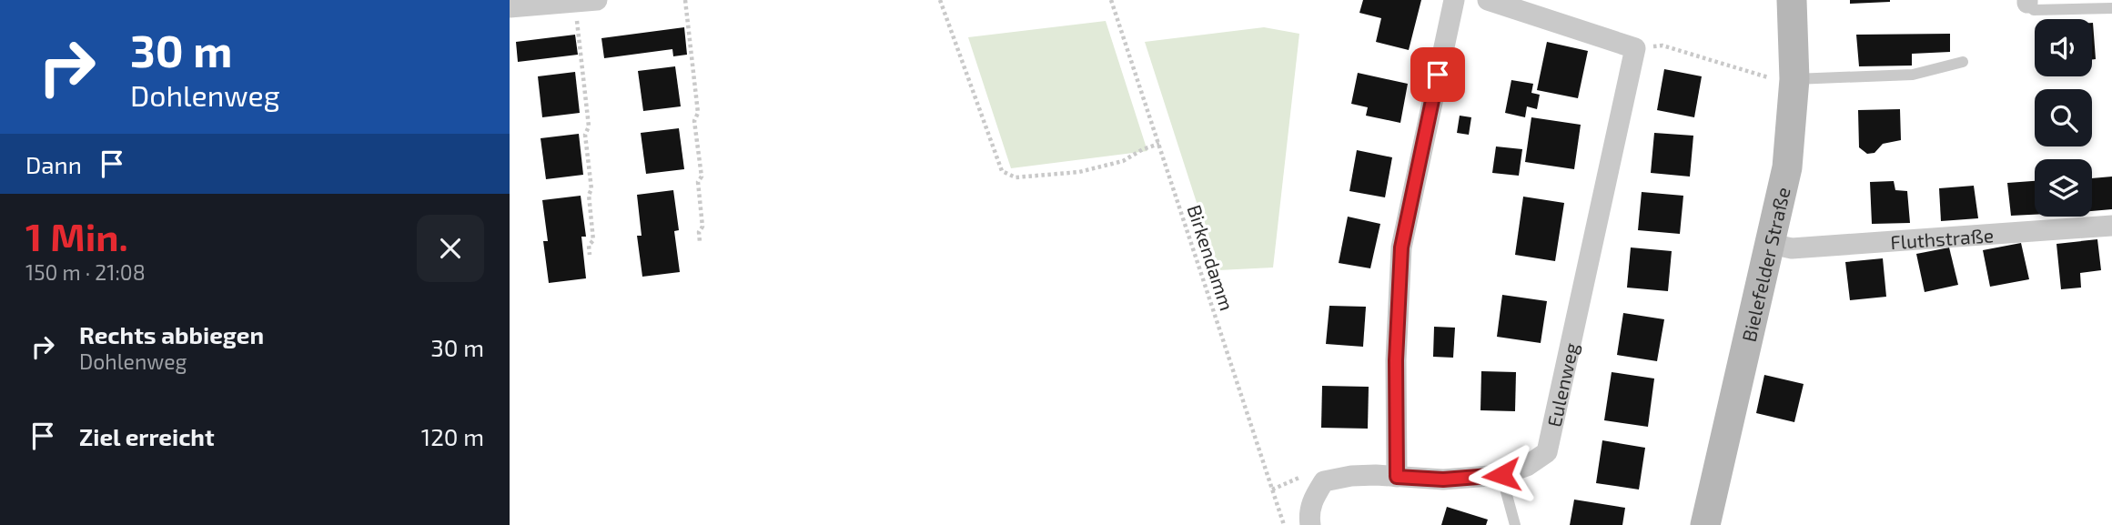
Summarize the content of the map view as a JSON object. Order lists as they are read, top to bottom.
{
  "streets": {
    "main road": ["Bielefelder Straße"],
    "street": ["Fluthstraße", "Eulenweg"],
    "path": ["Birkendamm"]
  },
  "crossings": [
    ["Fluthstraße", "Bielefelder Straße"]
  ],
  "page": {
    "turn": ["30 m", "Dohlenweg"],
    "then": "Dann",
    "heading": ["1 Min.", "150 m · 21:08"],
    "list": [
      {
        "name": "Rechts abbiegen",
        "note": "Dohlenweg",
        "value": "30 m"
      },
      {
        "name": "Ziel erreicht",
        "value": "120 m"
      }
    ]
  }
}
